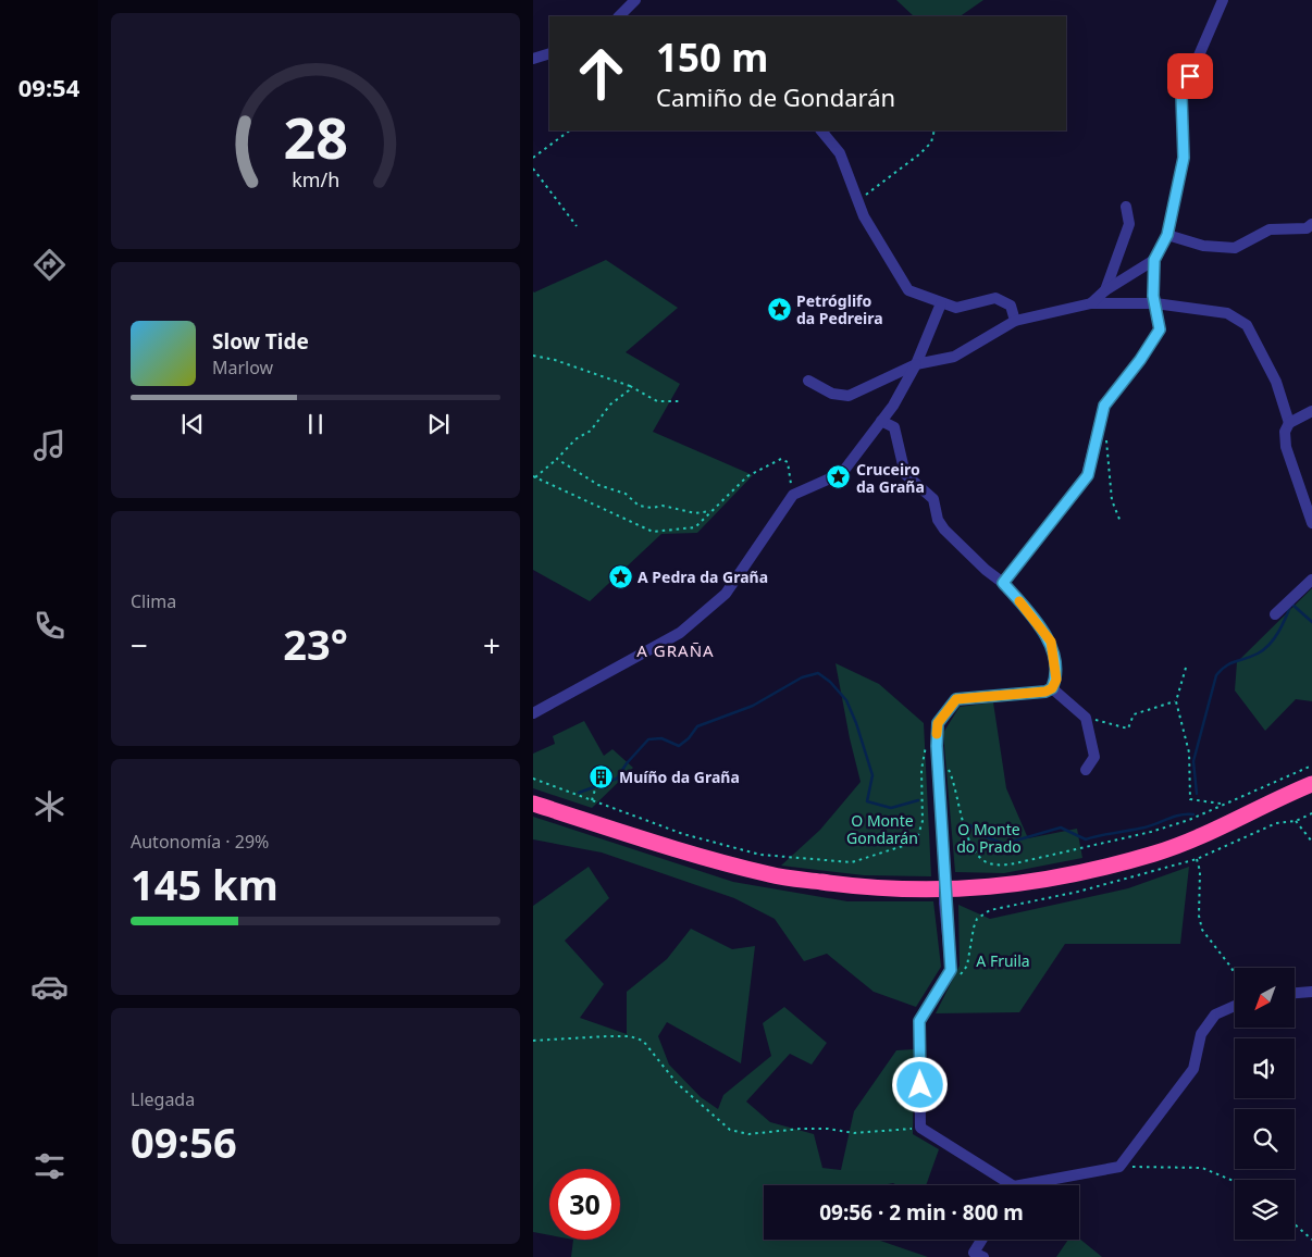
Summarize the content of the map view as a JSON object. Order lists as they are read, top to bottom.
{
  "districts": ["A GRAÑA"],
  "parks": ["O Monte Gondarán", "O Monte do Prado", "A Fruila"],
  "places": {
    "place": ["Petróglifo da Pedreira", "Cruceiro da Graña", "A Pedra da Graña"],
    "building": ["Muíño da Graña"]
  },
  "north": "bottom left",
  "page": {
    "tabs": "09:54",
    "turn": ["150 m", "Camiño de Gondarán"],
    "song": ["Slow Tide", "Marlow"],
    "tile": [
      "Clima",
      ["Autonomía · 29%", "145 km"],
      ["Llegada", "09:56"]
    ],
    "heat": ["−", "23°", "+"],
    "limit": "30",
    "trip": "09:56 · 2 min · 800 m",
    "gauge": ["28", "km/h"]
  }
}
